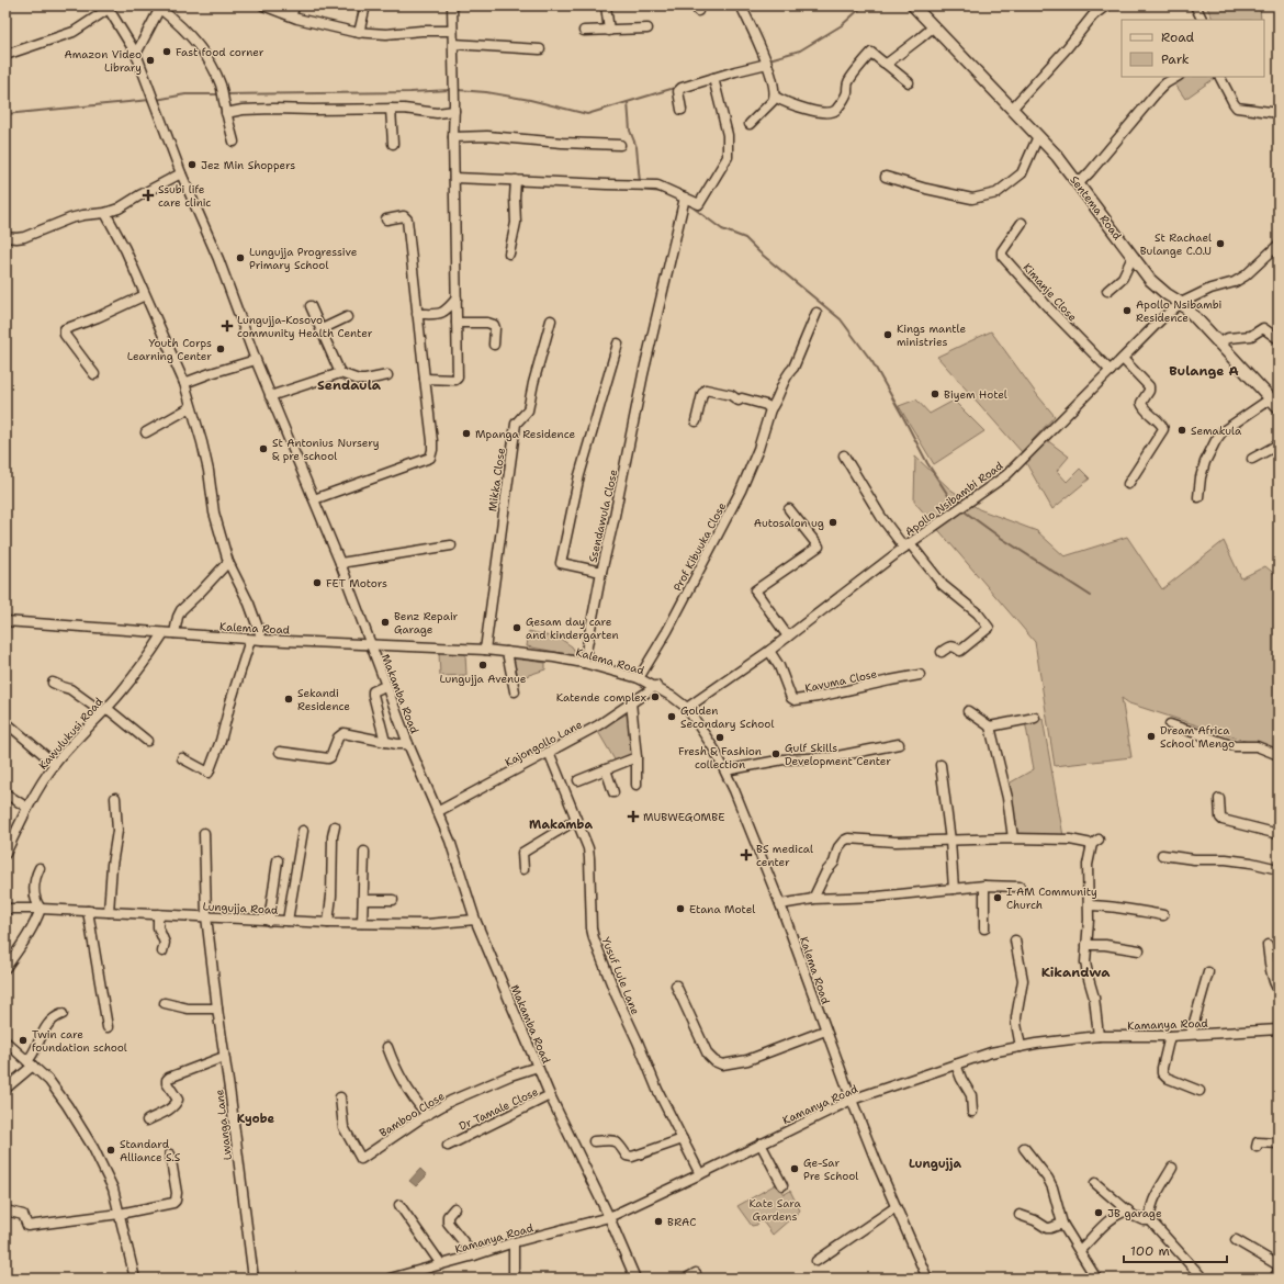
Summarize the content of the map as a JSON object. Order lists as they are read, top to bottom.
{
  "streets": {
    "main road": ["Sentema Road"],
    "street": [
      "Kimanje Close",
      "Mikka Close",
      "Apollo Nsibambi Road",
      "Ssendawula Close",
      "Prof Kibuuka Close",
      "Kalema Road",
      "Kavuma Close",
      "Makamba Road",
      "Kawulukusi Road",
      "Kajongollo Lane",
      "Lungujja Road",
      "Yusuf Lule Lane",
      "Kamanya Road",
      "Dr Tamale Close",
      "Bamboo Close",
      "Lwanga Lane"
    ]
  },
  "crossings": [
    ["Sentema Road", "Apollo Nsibambi Road"],
    ["Kimanje Close", "Apollo Nsibambi Road"],
    ["Mikka Close", "Kalema Road"],
    ["Apollo Nsibambi Road", "Kalema Road"],
    ["Apollo Nsibambi Road", "Kavuma Close"],
    ["Ssendawula Close", "Kalema Road"],
    ["Prof Kibuuka Close", "Kalema Road"],
    ["Kalema Road", "Makamba Road"],
    ["Kalema Road", "Kawulukusi Road"],
    ["Kalema Road", "Kajongollo Lane"],
    ["Kalema Road", "Kamanya Road"],
    ["Makamba Road", "Kajongollo Lane"],
    ["Makamba Road", "Lungujja Road"],
    ["Makamba Road", "Kamanya Road"],
    ["Makamba Road", "Dr Tamale Close"],
    ["Makamba Road", "Bamboo Close"],
    ["Kajongollo Lane", "Yusuf Lule Lane"],
    ["Lungujja Road", "Lwanga Lane"],
    ["Yusuf Lule Lane", "Kamanya Road"]
  ],
  "districts": [
    "Bulange A",
    "Sendaula",
    "Makamba",
    "Kikandwa",
    "Kyobe",
    "Lungujja"
  ],
  "parks": ["Kate Sara Gardens"],
  "places": {
    "other": [
      "Fast food corner",
      "Amazon Video Library",
      "Jez Min Shoppers",
      "St Rachael Bulange C.O.U",
      "Lungujja Progressive Primary School",
      "Apollo Nsibambi Residence",
      "Kings mantle ministries",
      "Youth Corps Learning Center",
      "Biyem Hotel",
      "Semakula",
      "Mpanga Residence",
      "St Antonius Nursery & pre school",
      "Autosalon ug",
      "FET Motors",
      "Benz Repair Garage",
      "Gesam day care and kindergarten",
      "Lungujja Avenue",
      "Katende complex",
      "Sekandi Residence",
      "Golden Secondary School",
      "Dream Africa School Mengo",
      "Fresh & Fashion collection",
      "Gulf Skills Development Center",
      "I AM Community Church",
      "Etana Motel",
      "Twin care foundation school",
      "Standard Alliance S.S",
      "Ge-Sar Pre School",
      "JB garage",
      "BRAC"
    ],
    "health": [
      "Ssubi life care clinic",
      "Lungujja-Kosovo community Health Center",
      "MUBWEGOMBE",
      "BS medical center"
    ]
  },
  "legend": ["Road", "Park"],
  "scale_bar": "100 m"
}
